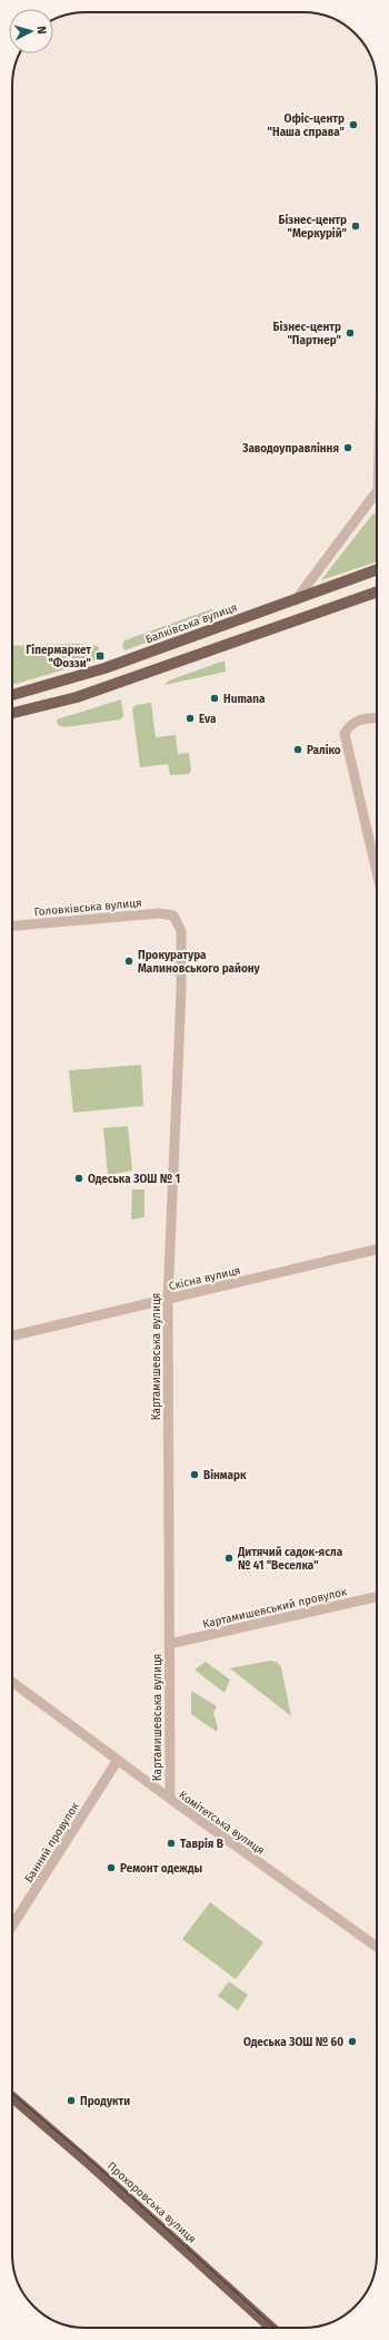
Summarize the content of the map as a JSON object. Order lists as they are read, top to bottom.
{
  "streets": {
    "main road": ["Балківська вулиця", "Прохоровська вулиця"],
    "street": [
      "Головківська вулиця",
      "Cкісна вулиця",
      "Картамишевська вулиця",
      "Картамишевський провулок",
      "Комітетська вулиця",
      "Банний провулок"
    ]
  },
  "crossings": [
    ["Головківська вулиця", "Картамишевська вулиця"],
    ["Cкісна вулиця", "Картамишевська вулиця"],
    ["Картамишевська вулиця", "Картамишевський провулок"],
    ["Картамишевська вулиця", "Комітетська вулиця"],
    ["Комітетська вулиця", "Банний провулок"]
  ],
  "places": {
    "other": [
      "Офіс-центр \"Наша справа\"",
      "Бізнес-центр \"Меркурій\"",
      "Бізнес-центр \"Партнер\"",
      "Заводоуправління",
      "Humana",
      "Eva",
      "Раліко",
      "Прокуратура Малиновського району",
      "Одеська ЗОШ № 1",
      "Вінмарк",
      "Дитячий садок-ясла № 41 \"Веселка\"",
      "Таврія В",
      "Ремонт одежды",
      "Одеська ЗОШ № 60",
      "Продукти"
    ],
    "transit": ["Гіпермаркет \"Фоззи\""]
  },
  "north": "right"
}
